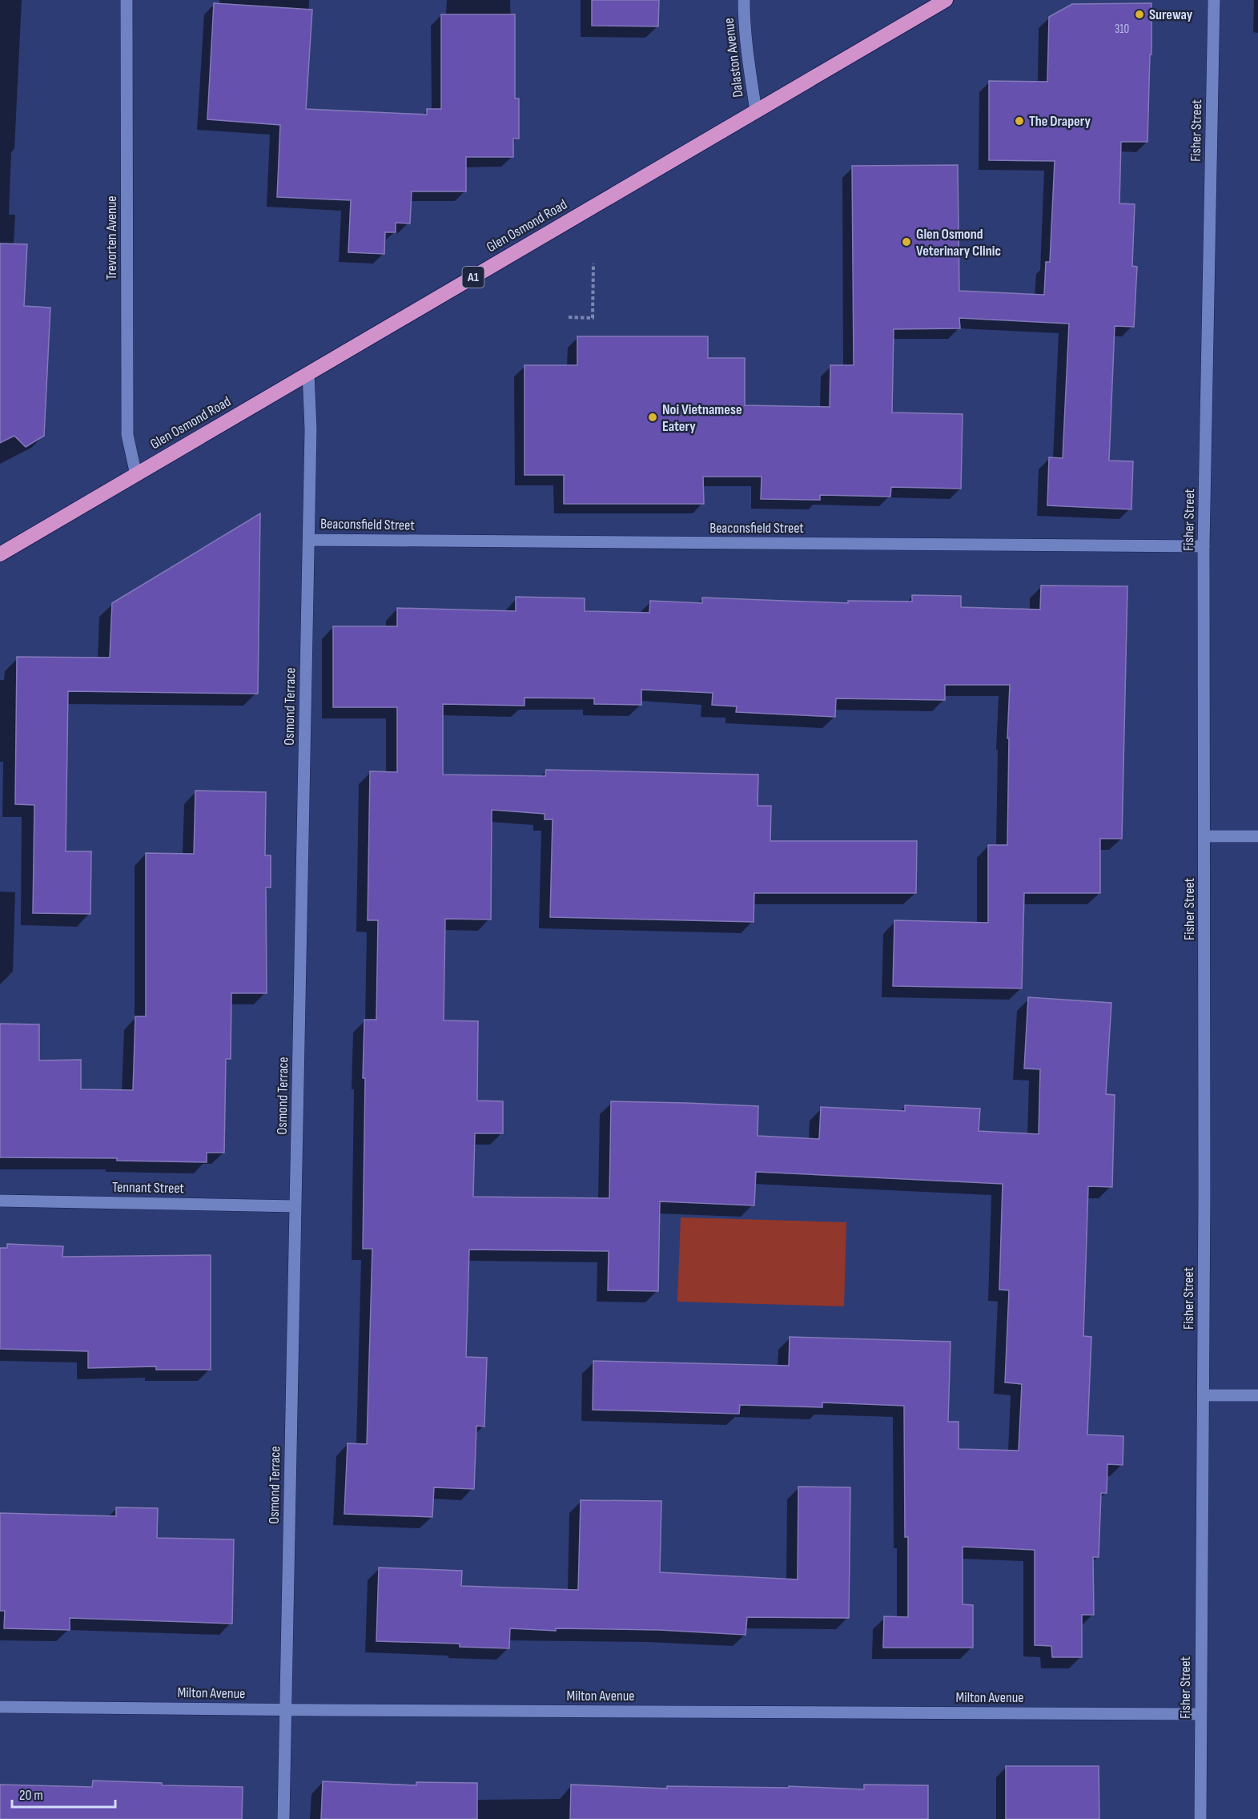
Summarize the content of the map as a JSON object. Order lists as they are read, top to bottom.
{
  "streets": {
    "highway": ["Glen Osmond Road", "A1"],
    "street": [
      "Dalaston Avenue",
      "Fisher Street",
      "Trevorten Avenue",
      "Beaconsfield Street",
      "Osmond Terrace",
      "Tennant Street",
      "Milton Avenue"
    ]
  },
  "crossings": [
    ["Dalaston Avenue", "Glen Osmond Road"],
    ["Fisher Street", "Beaconsfield Street"],
    ["Fisher Street", "Milton Avenue"],
    ["Glen Osmond Road", "Trevorten Avenue"],
    ["Glen Osmond Road", "Osmond Terrace"],
    ["Beaconsfield Street", "Osmond Terrace"],
    ["Osmond Terrace", "Tennant Street"],
    ["Osmond Terrace", "Milton Avenue"]
  ],
  "places": [
    "Sureway",
    "The Drapery",
    "Glen Osmond Veterinary Clinic",
    "Noi Vietnamese Eatery"
  ],
  "house_numbers": ["310"],
  "scale_bar": "20 m"
}
